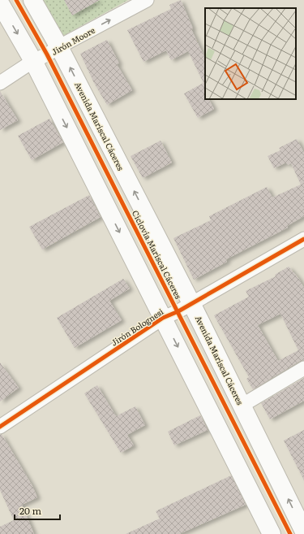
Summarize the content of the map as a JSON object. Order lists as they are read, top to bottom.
{
  "streets": {
    "main road": ["Avenida Mariscal Cáceres"],
    "street": ["Jirón Moore", "Jirón Bolognesi"],
    "cycle path": ["Ciclovía Mariscal Cáceres"]
  },
  "crossings": [
    ["Jirón Moore", "Avenida Mariscal Cáceres"],
    ["Avenida Mariscal Cáceres", "Jirón Bolognesi"]
  ],
  "one_way": ["Jirón Moore"],
  "scale_bar": "20 m"
}
